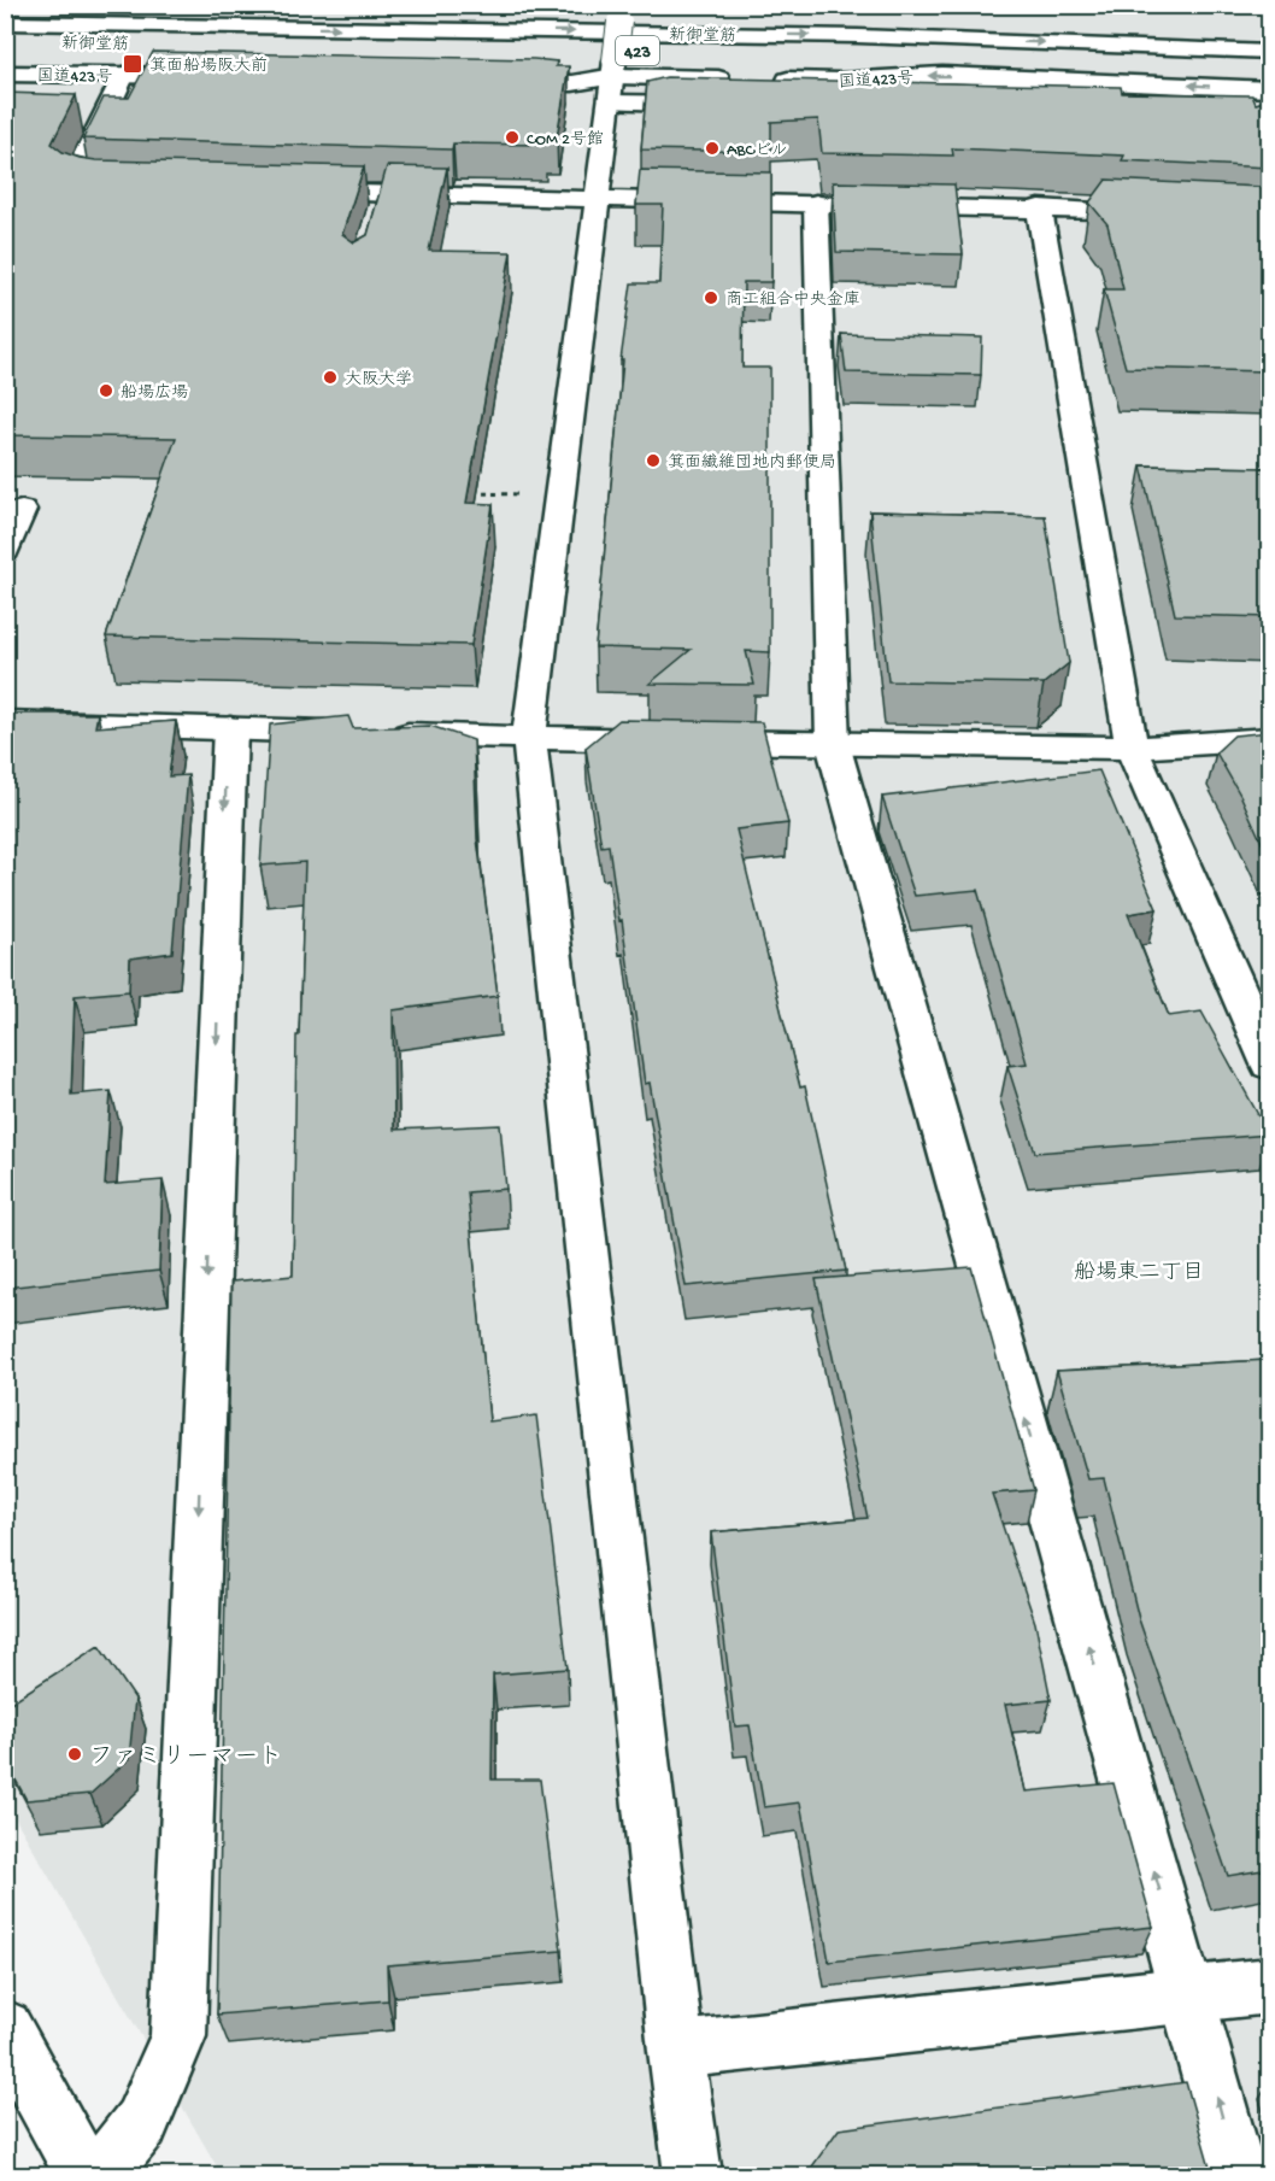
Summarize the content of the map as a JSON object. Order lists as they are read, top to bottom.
{
  "streets": {
    "main road": ["新御堂筋", "423", "国道423号"]
  },
  "districts": ["船場東二丁目"],
  "places": {
    "transit": ["箕面船場阪大前"],
    "other": [
      "COM 2号館",
      "ABCビル",
      "商工組合中央金庫",
      "大阪大学",
      "船場広場",
      "箕面繊維団地内郵便局",
      "ファミリーマート"
    ]
  }
}
